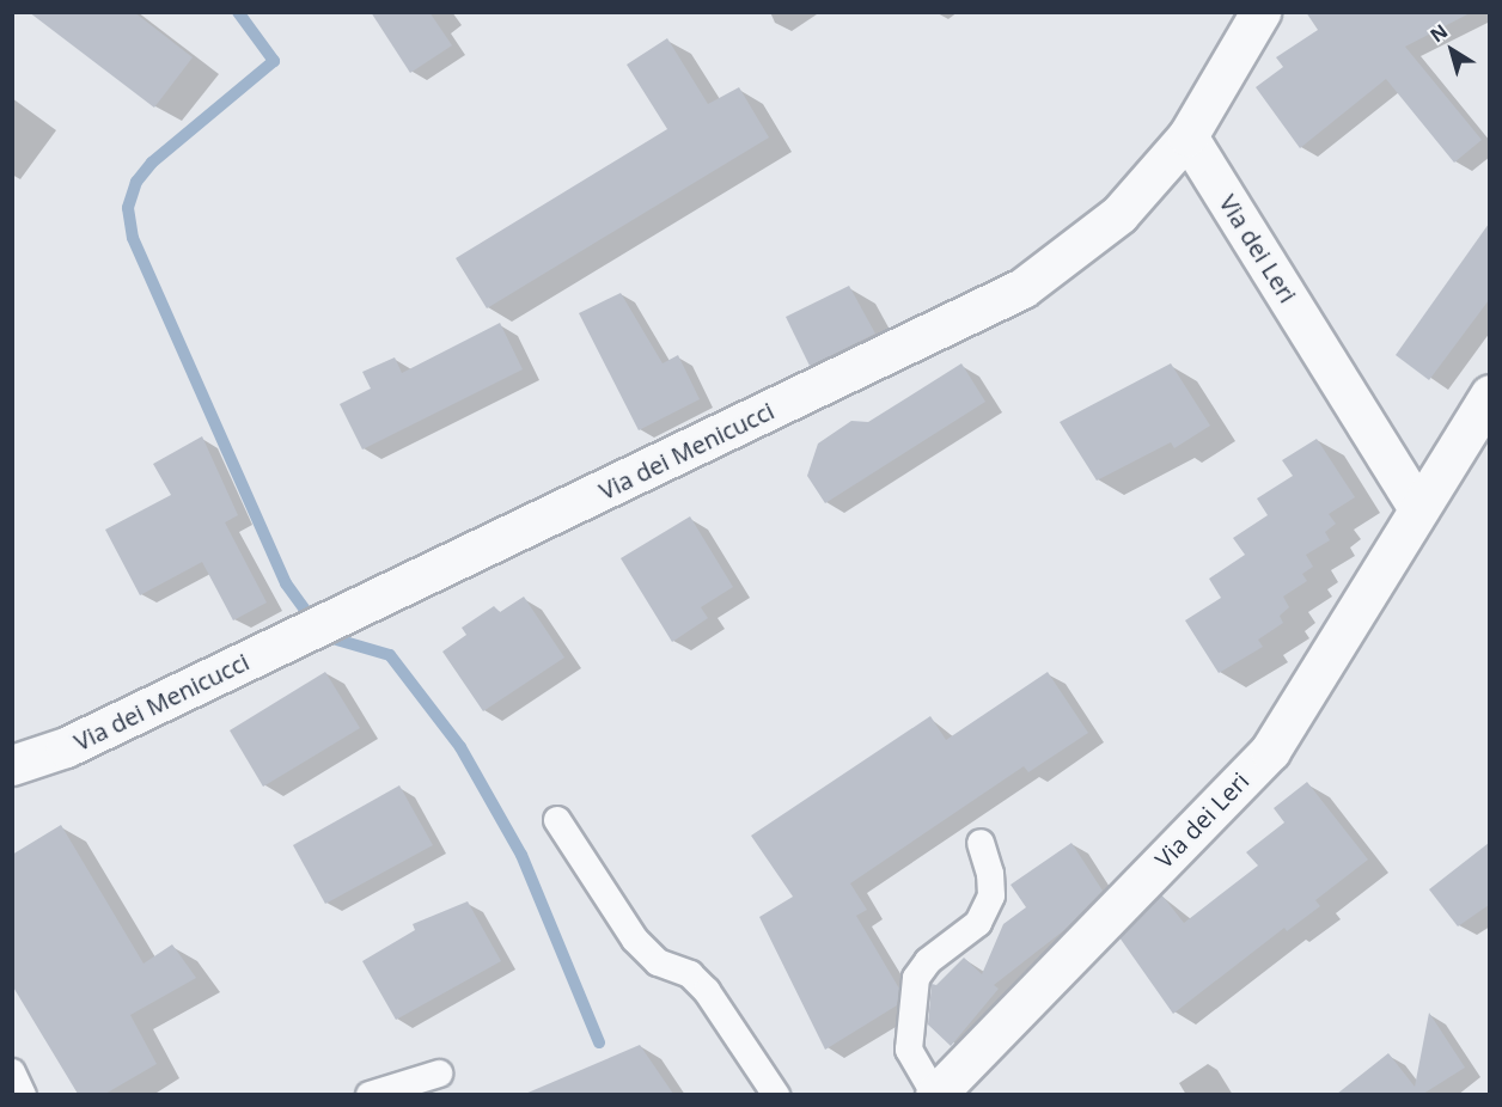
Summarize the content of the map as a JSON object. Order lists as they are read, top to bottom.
{
  "streets": {
    "street": ["Via dei Leri", "Via dei Menicucci"]
  },
  "crossings": [
    ["Via dei Leri", "Via dei Menicucci"]
  ],
  "north": "top left"
}
